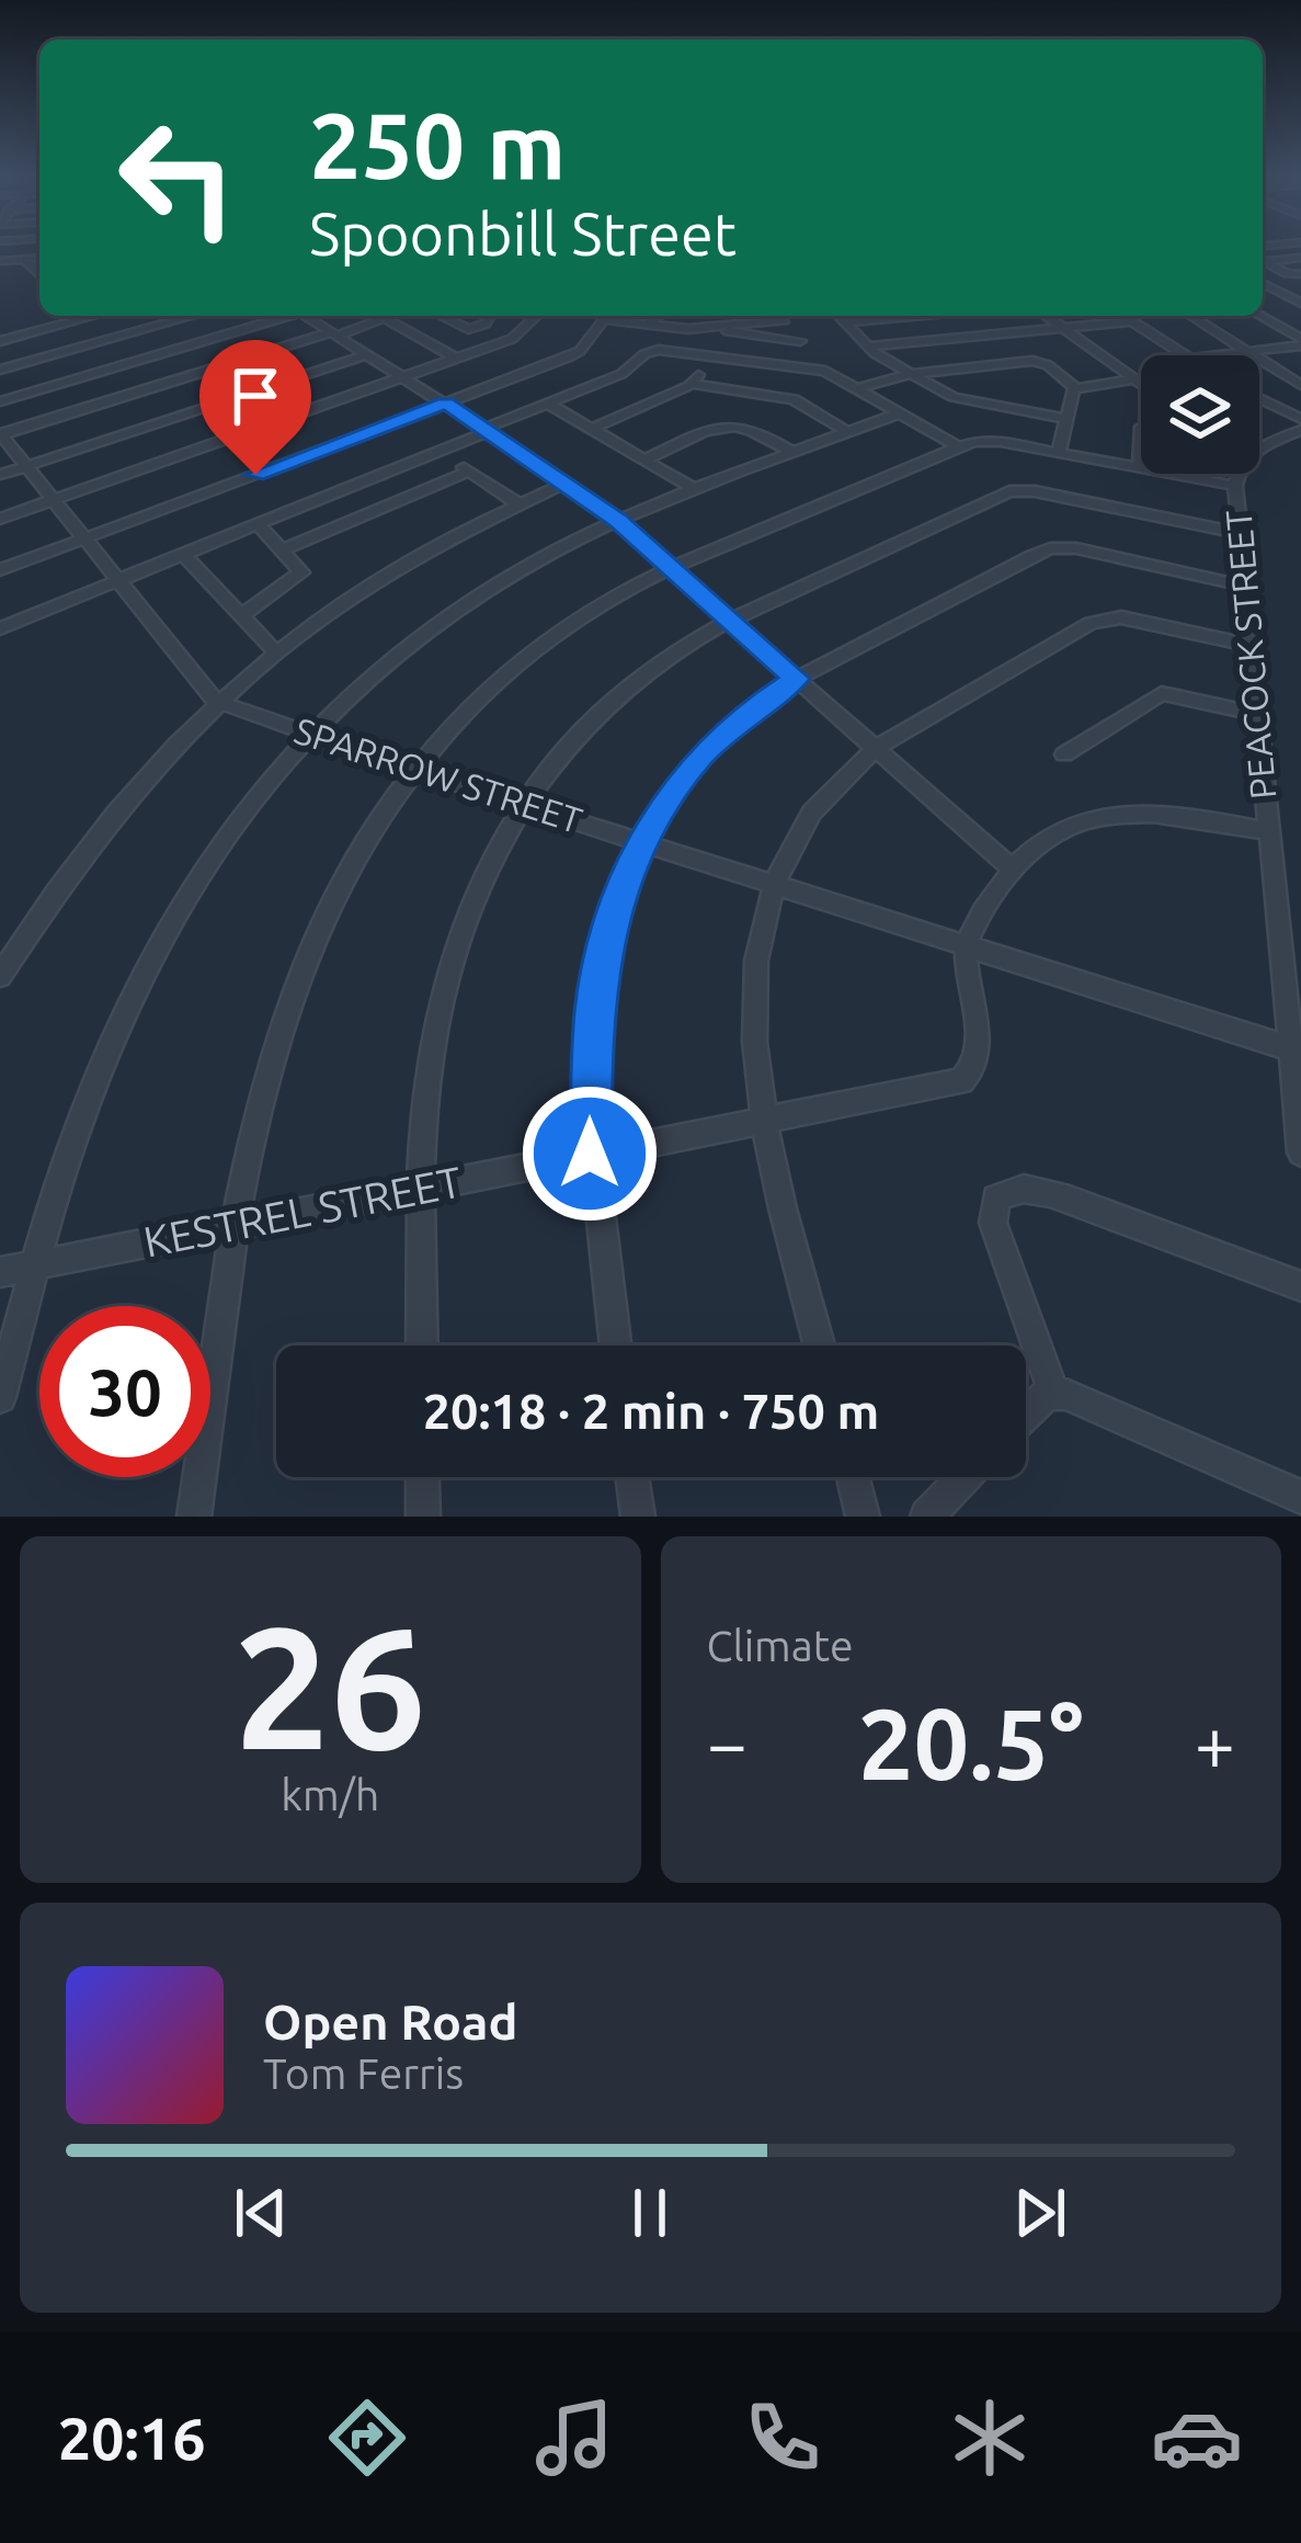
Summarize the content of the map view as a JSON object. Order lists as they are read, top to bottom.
{
  "streets": {
    "street": ["PEACOCK STREET", "SPARROW STREET", "KESTREL STREET"]
  },
  "crossings": [
    ["PEACOCK STREET", "SPARROW STREET"],
    ["SPARROW STREET", "KESTREL STREET"]
  ],
  "page": {
    "turn": ["250 m", "Spoonbill Street"],
    "limit": "30",
    "trip": "20:18 · 2 min · 750 m",
    "tile": [
      ["26", "km/h"],
      "Climate"
    ],
    "heat": ["−", "20.5°", "+"],
    "song": ["Open Road", "Tom Ferris"],
    "tabs": "20:16"
  }
}
